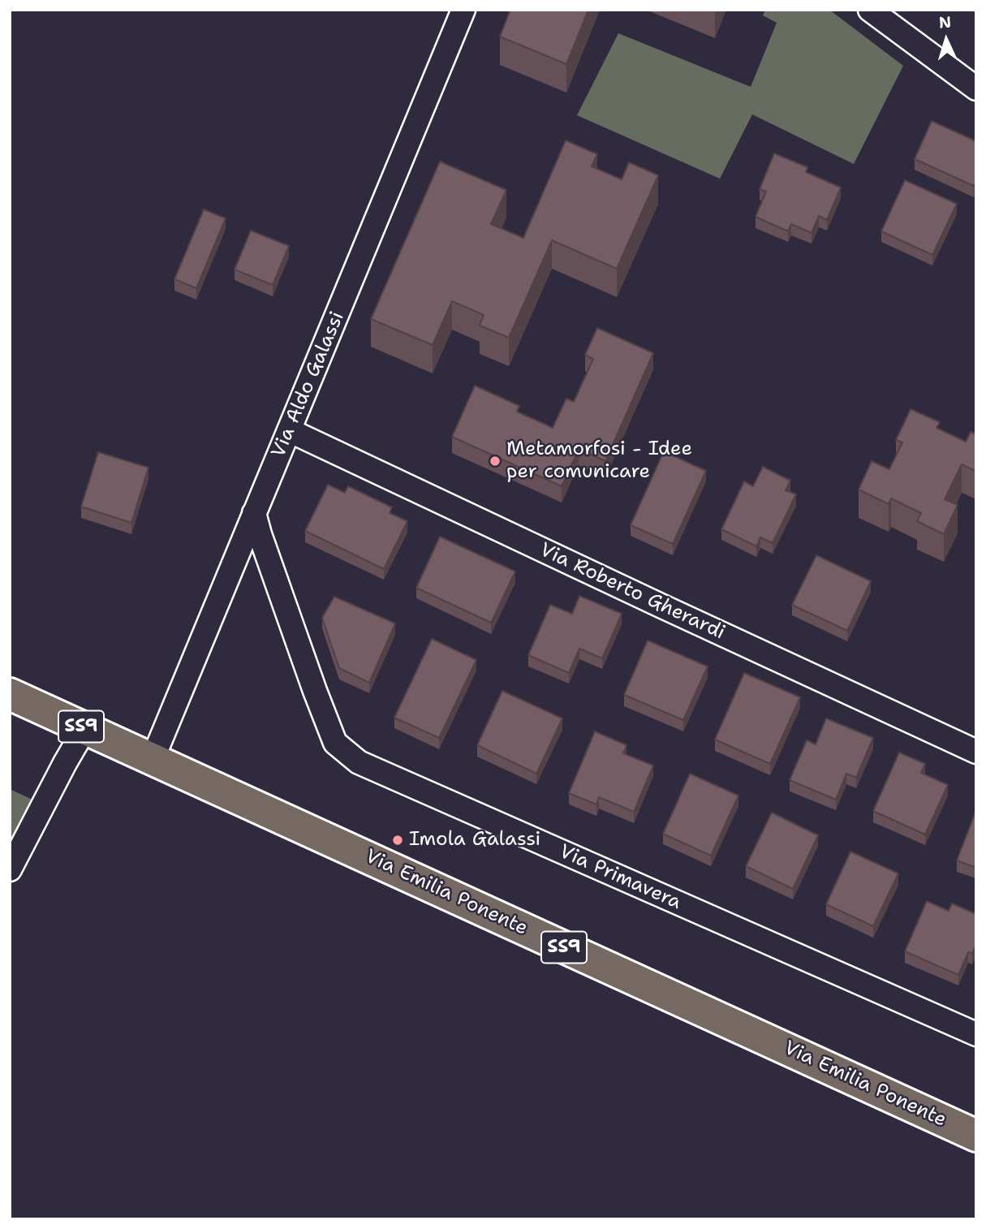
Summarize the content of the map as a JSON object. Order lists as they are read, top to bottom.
{
  "streets": {
    "main road": ["SS9", "Via Emilia Ponente"],
    "street": ["Via Aldo Galassi", "Via Roberto Gherardi", "Via Primavera"]
  },
  "crossings": [
    ["Via Aldo Galassi", "Via Roberto Gherardi"],
    ["Via Aldo Galassi", "Via Primavera"],
    ["Via Aldo Galassi", "Via Emilia Ponente"]
  ],
  "places": ["Metamorfosi - Idee per comunicare", "Imola Galassi"],
  "north": "top"
}
